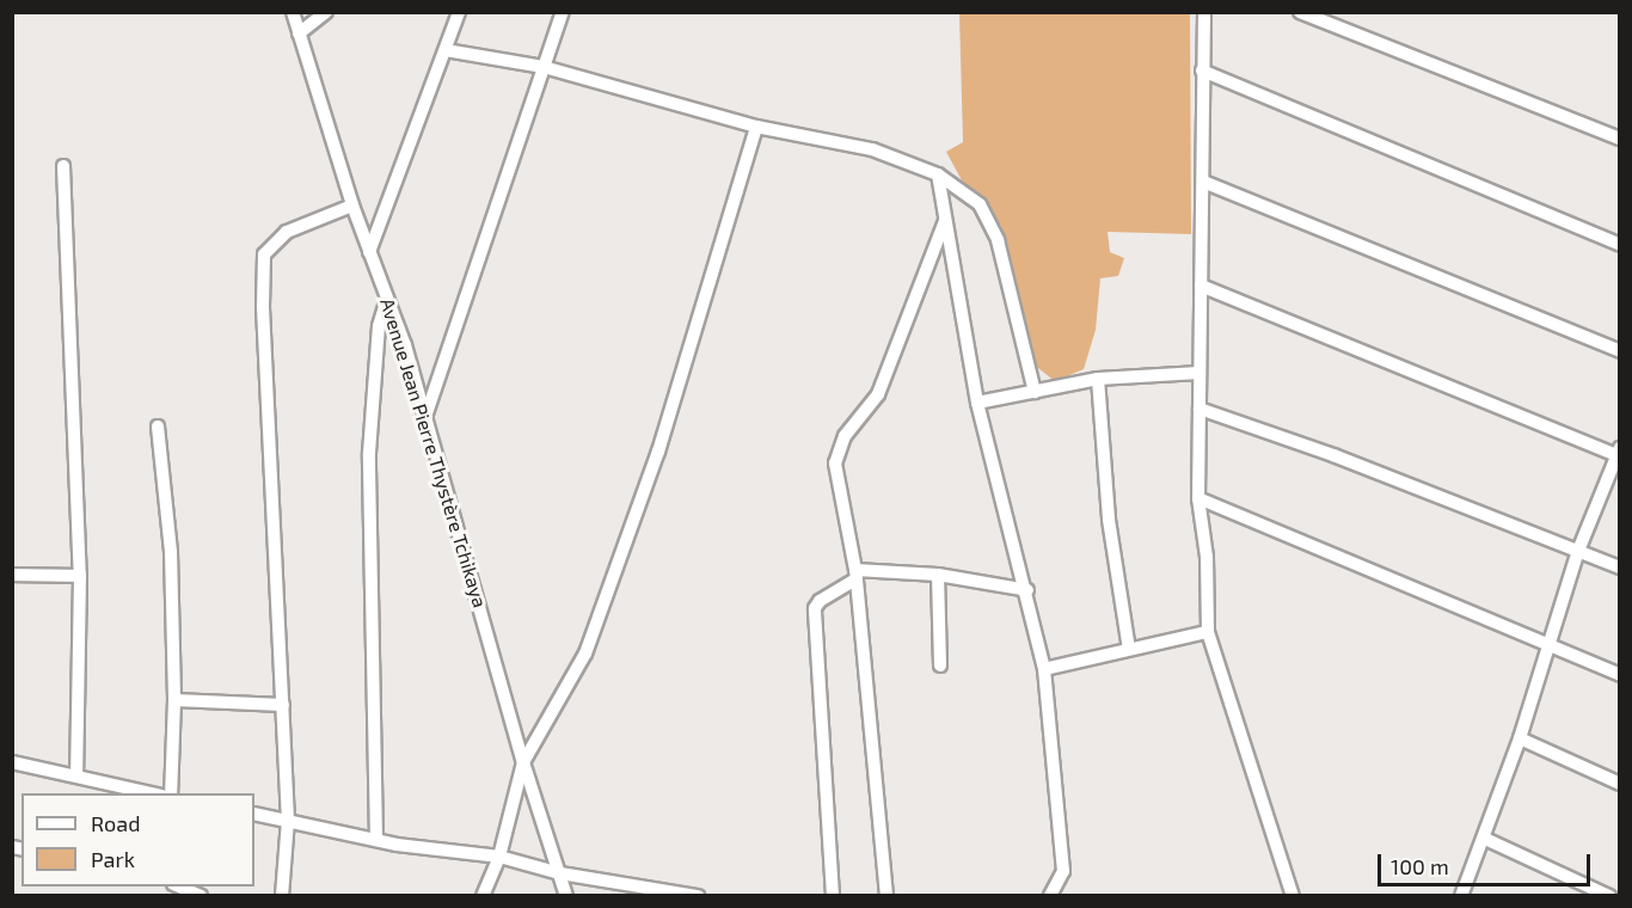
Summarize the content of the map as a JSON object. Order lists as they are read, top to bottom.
{
  "streets": {
    "street": ["Avenue Jean Pierre Thystère Tchikaya"]
  },
  "legend": ["Road", "Park"],
  "scale_bar": "100 m"
}
